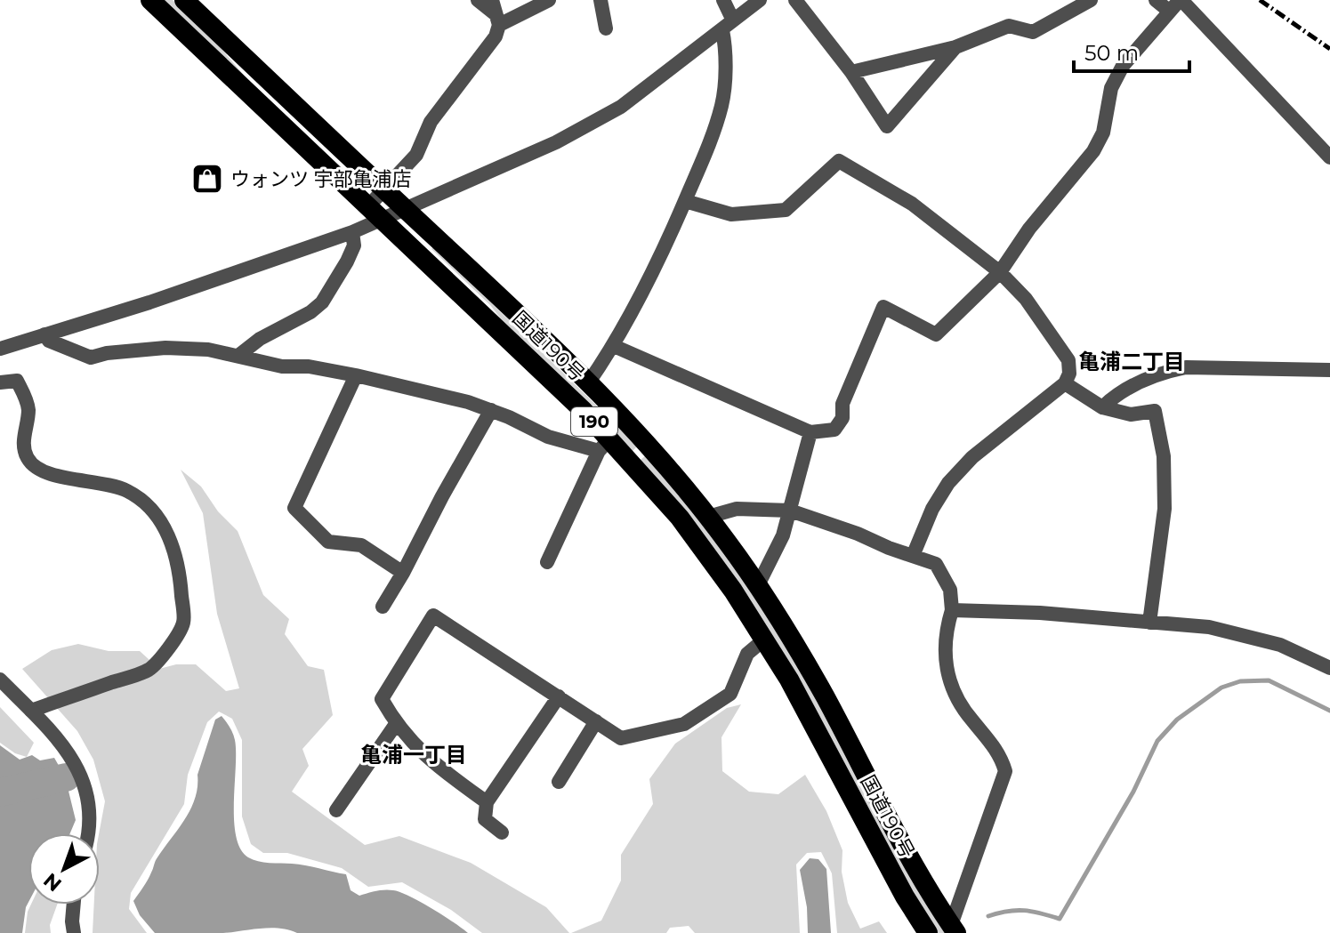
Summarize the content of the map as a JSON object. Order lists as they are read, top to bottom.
{
  "streets": {
    "highway": ["国道190号", "190"]
  },
  "districts": ["亀浦二丁目", "亀浦一丁目"],
  "places": {
    "shop": ["ウォンツ 宇部亀浦店"]
  },
  "scale_bar": "50 m",
  "north": "bottom left"
}
